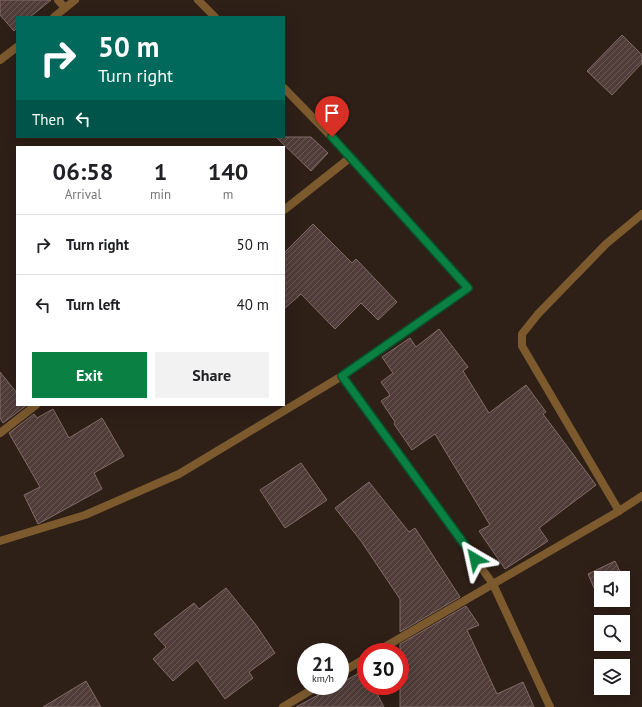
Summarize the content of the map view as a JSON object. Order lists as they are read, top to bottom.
{
  "page": {
    "turn": ["50 m", "Turn right"],
    "then": "Then",
    "eta": [
      "06:58",
      "Arrival",
      "1",
      "min",
      "140",
      "m"
    ],
    "list": [
      {
        "name": "Turn right",
        "value": "50 m"
      },
      {
        "name": "Turn left",
        "value": "40 m"
      }
    ],
    "buttons": ["Exit", "Share"],
    "speed": "21 km/h",
    "limit": "30"
  }
}
